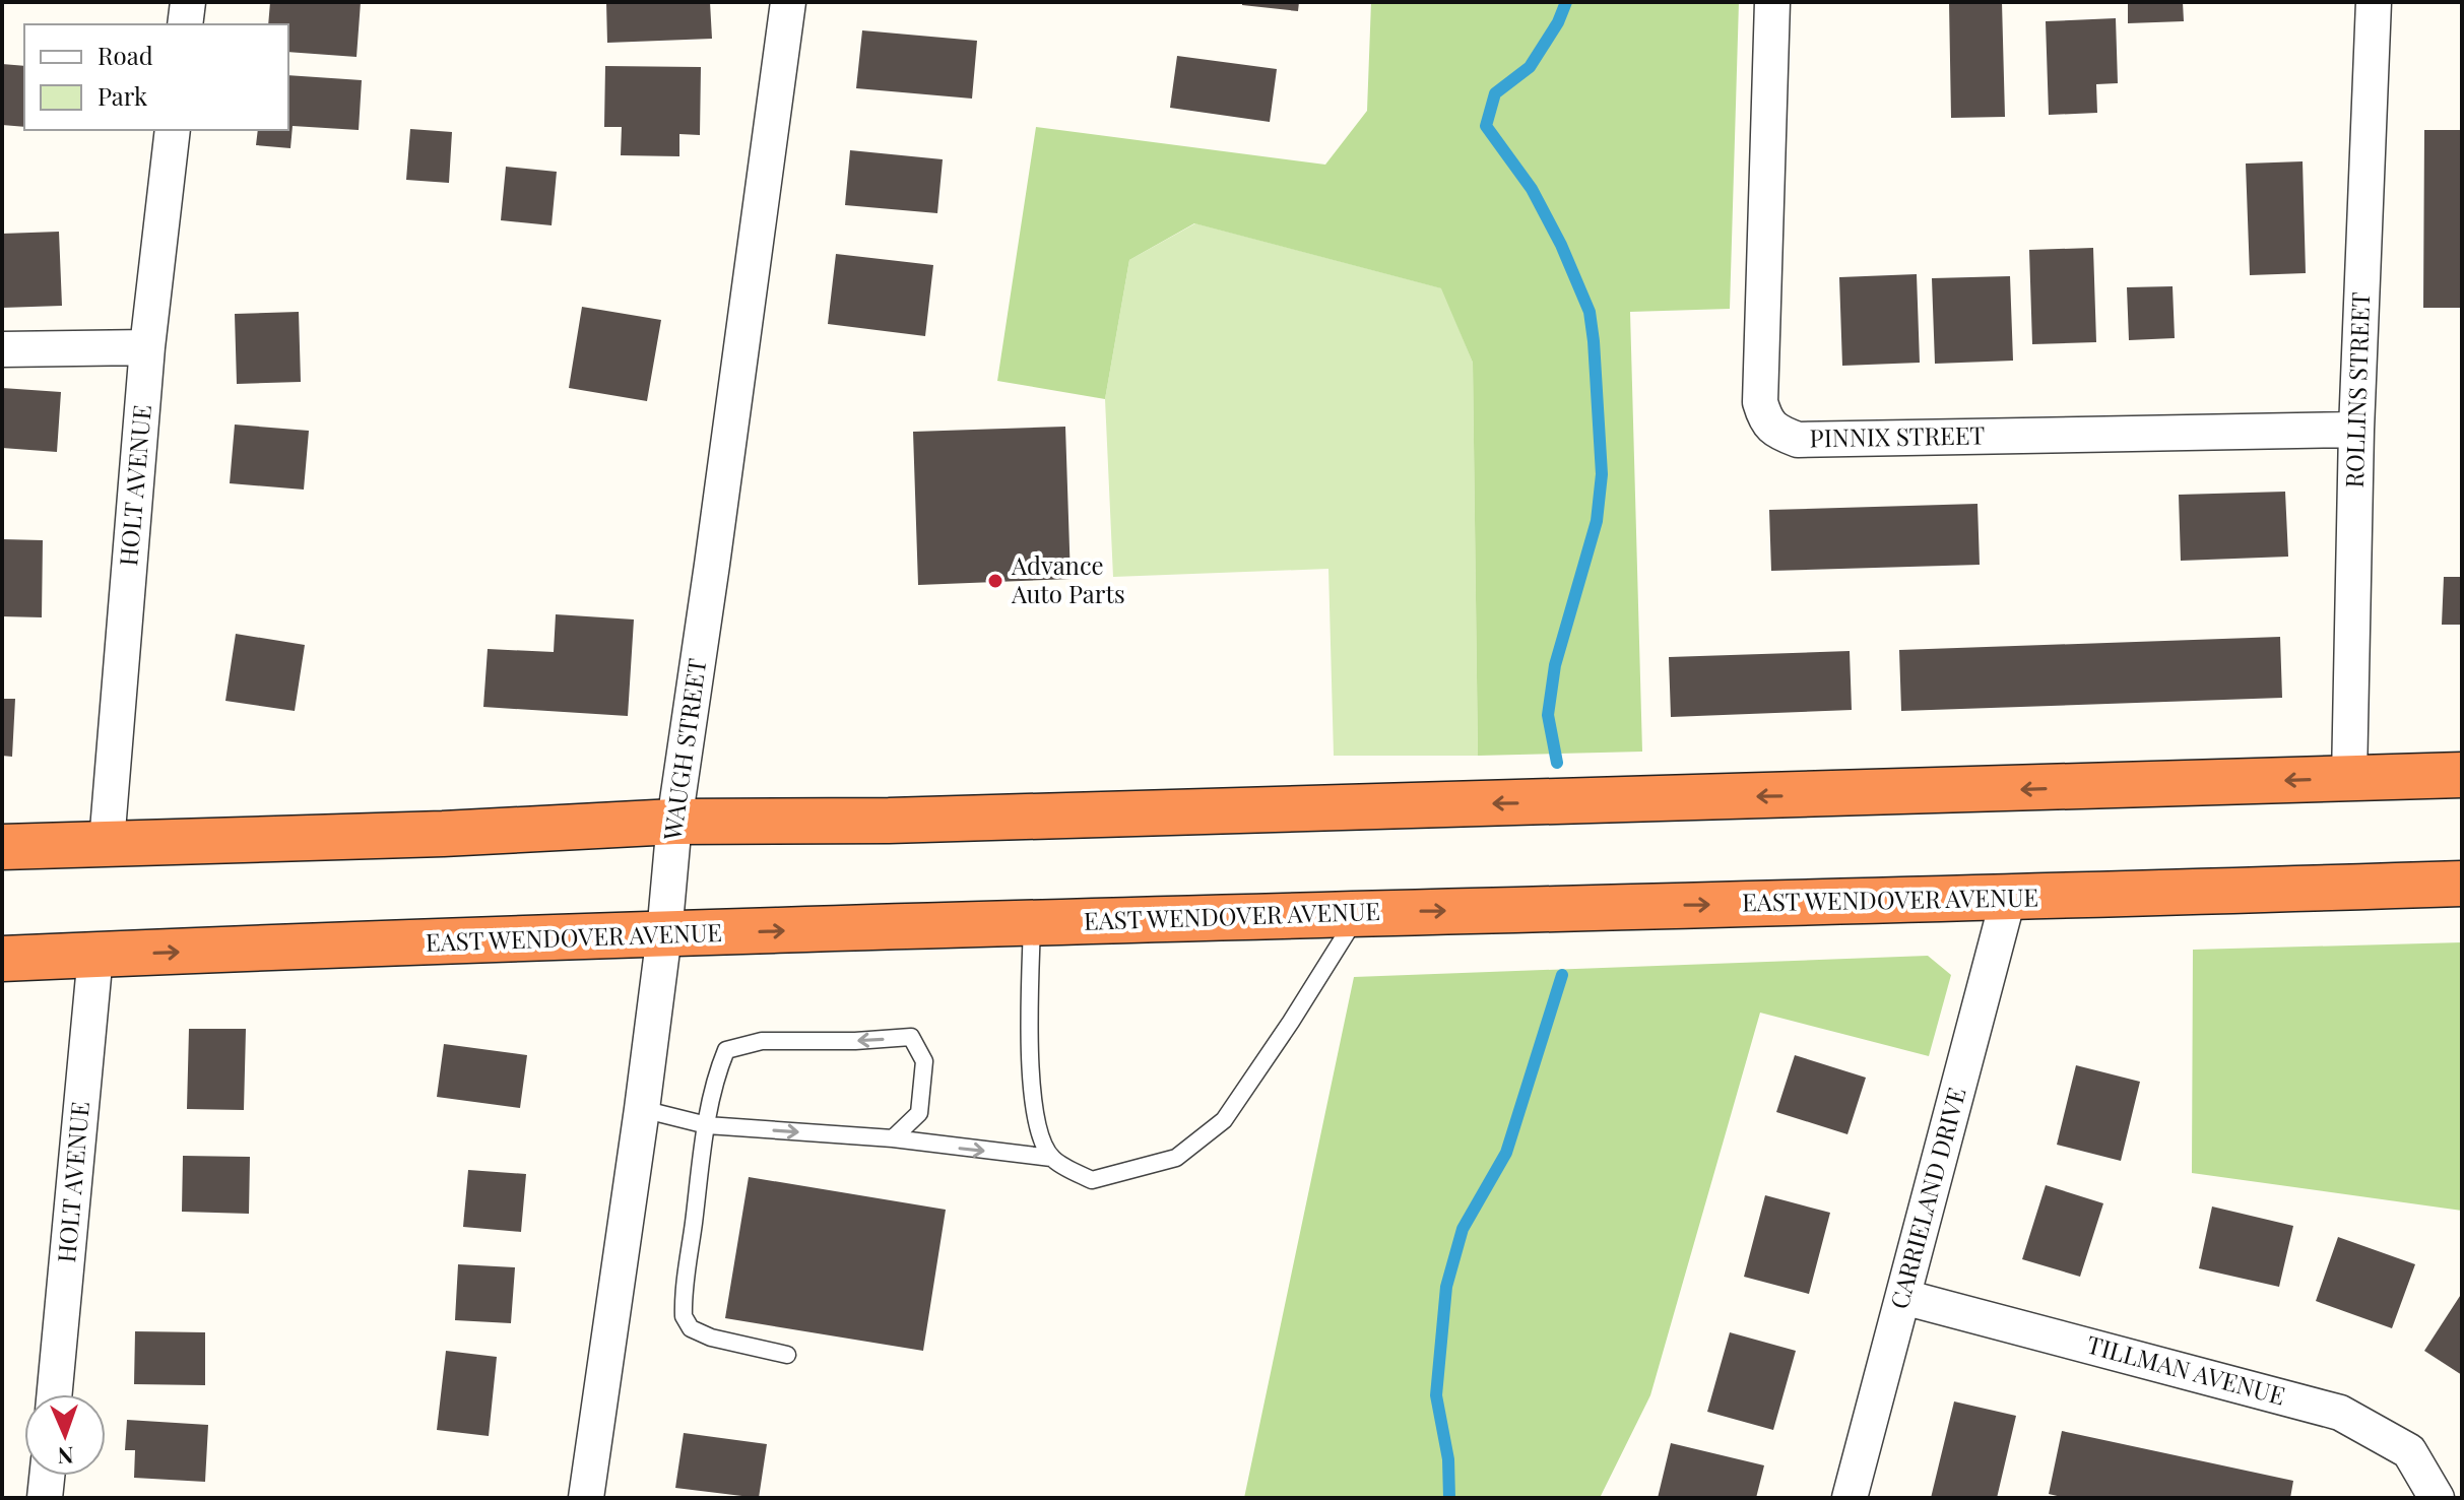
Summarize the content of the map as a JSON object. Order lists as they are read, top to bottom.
{
  "streets": {
    "highway": ["EAST WENDOVER AVENUE"],
    "street": [
      "ROLLINS STREET",
      "PINNIX STREET",
      "HOLT AVENUE",
      "WAUGH STREET",
      "CARRIELAND DRIVE",
      "TILLMAN AVENUE"
    ]
  },
  "crossings": [
    ["ROLLINS STREET", "PINNIX STREET"],
    ["HOLT AVENUE", "EAST WENDOVER AVENUE"],
    ["WAUGH STREET", "EAST WENDOVER AVENUE"],
    ["EAST WENDOVER AVENUE", "CARRIELAND DRIVE"],
    ["CARRIELAND DRIVE", "TILLMAN AVENUE"]
  ],
  "places": ["Advance Auto Parts"],
  "legend": ["Road", "Park"],
  "north": "bottom"
}
